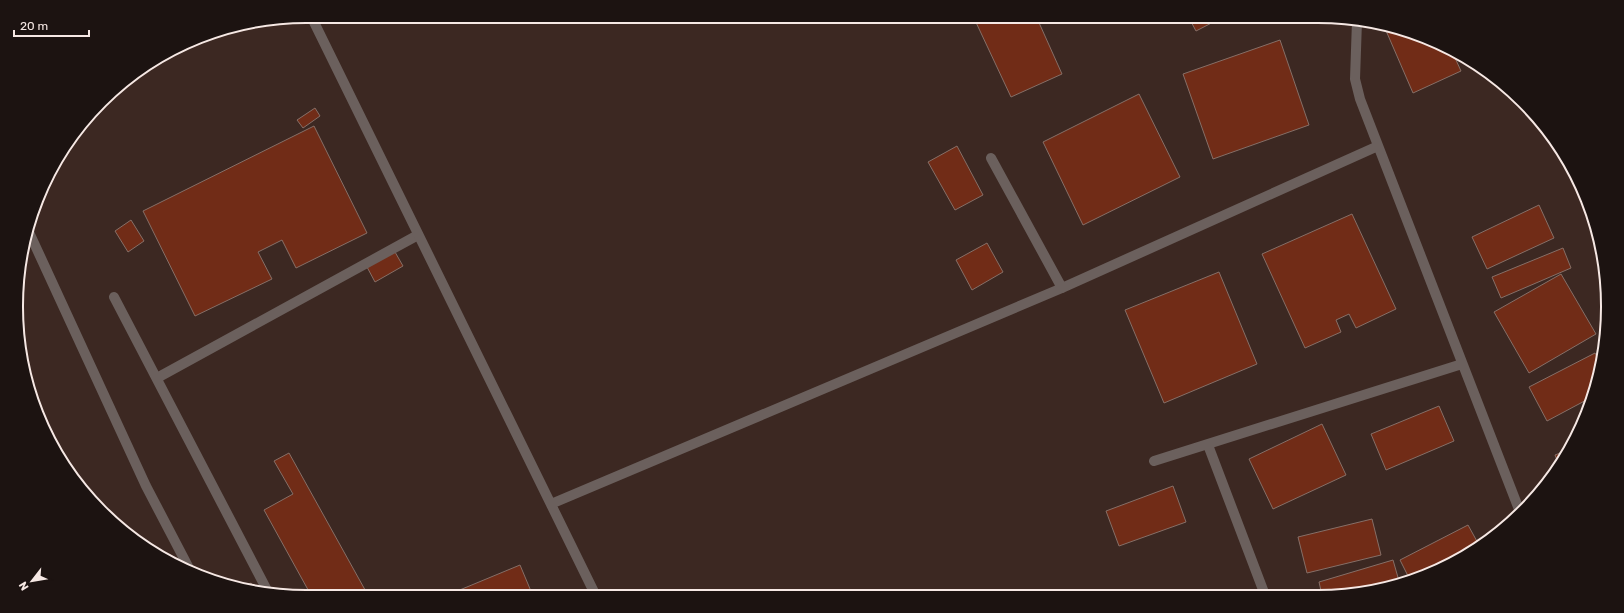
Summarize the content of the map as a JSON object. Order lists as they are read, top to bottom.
{
  "scale_bar": "20 m",
  "north": "bottom left"
}
